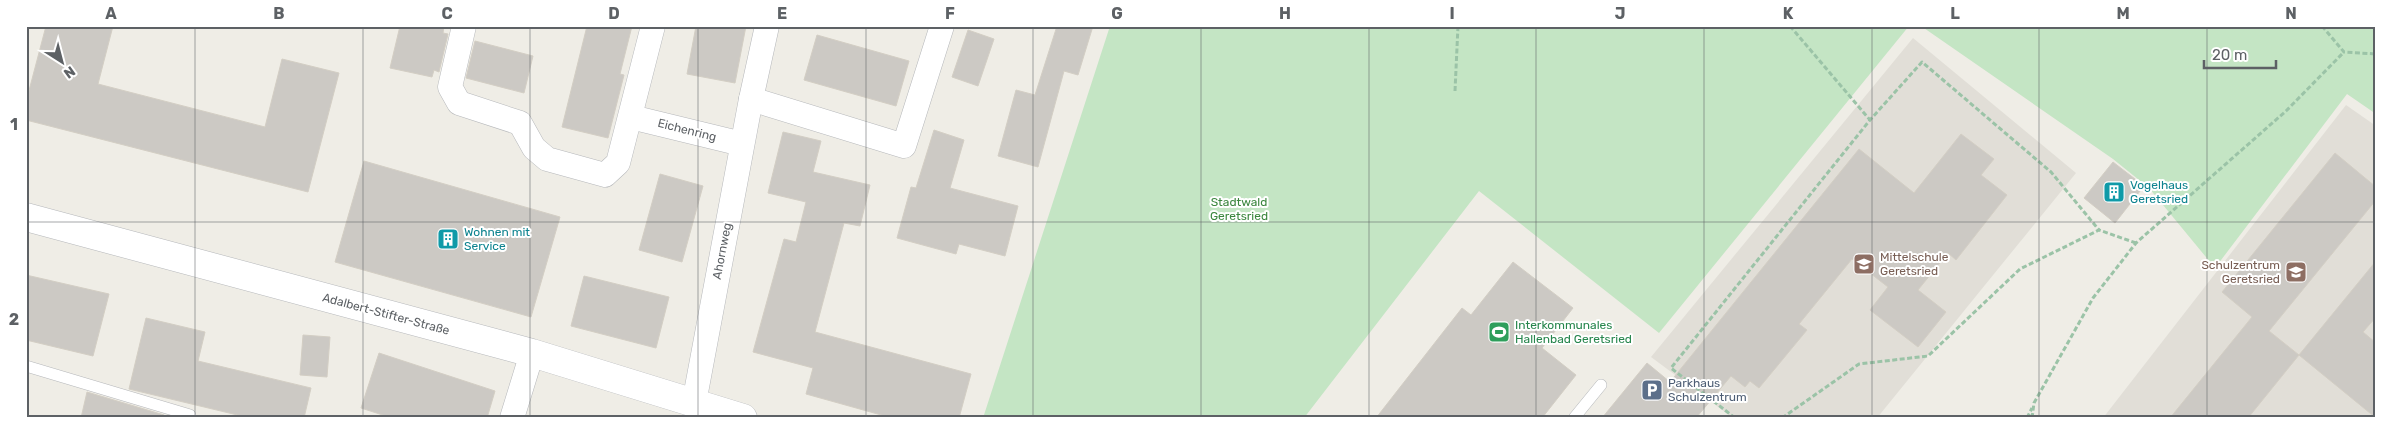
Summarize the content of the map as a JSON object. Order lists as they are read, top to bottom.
{
  "streets": {
    "street": ["Eichenring", "Ahornweg", "Adalbert-Stifter-Straße"]
  },
  "crossings": [
    ["Eichenring", "Ahornweg"],
    ["Ahornweg", "Adalbert-Stifter-Straße"]
  ],
  "parks": ["Stadtwald Geretsried"],
  "places": {
    "building": ["Vogelhaus Geretsried", "Wohnen mit Service"],
    "school or university": ["Mittelschule Geretsried", "Schulzentrum Geretsried"],
    "sports": ["Interkommunales Hallenbad Geretsried"],
    "parking": ["Parkhaus Schulzentrum"]
  },
  "scale_bar": "20 m",
  "north": "bottom right",
  "grid": {
    "columns": [
      "A",
      "B",
      "C",
      "D",
      "E",
      "F",
      "G",
      "H",
      "I",
      "J",
      "K",
      "L",
      "M",
      "N"
    ],
    "rows": ["1", "2"]
  }
}
